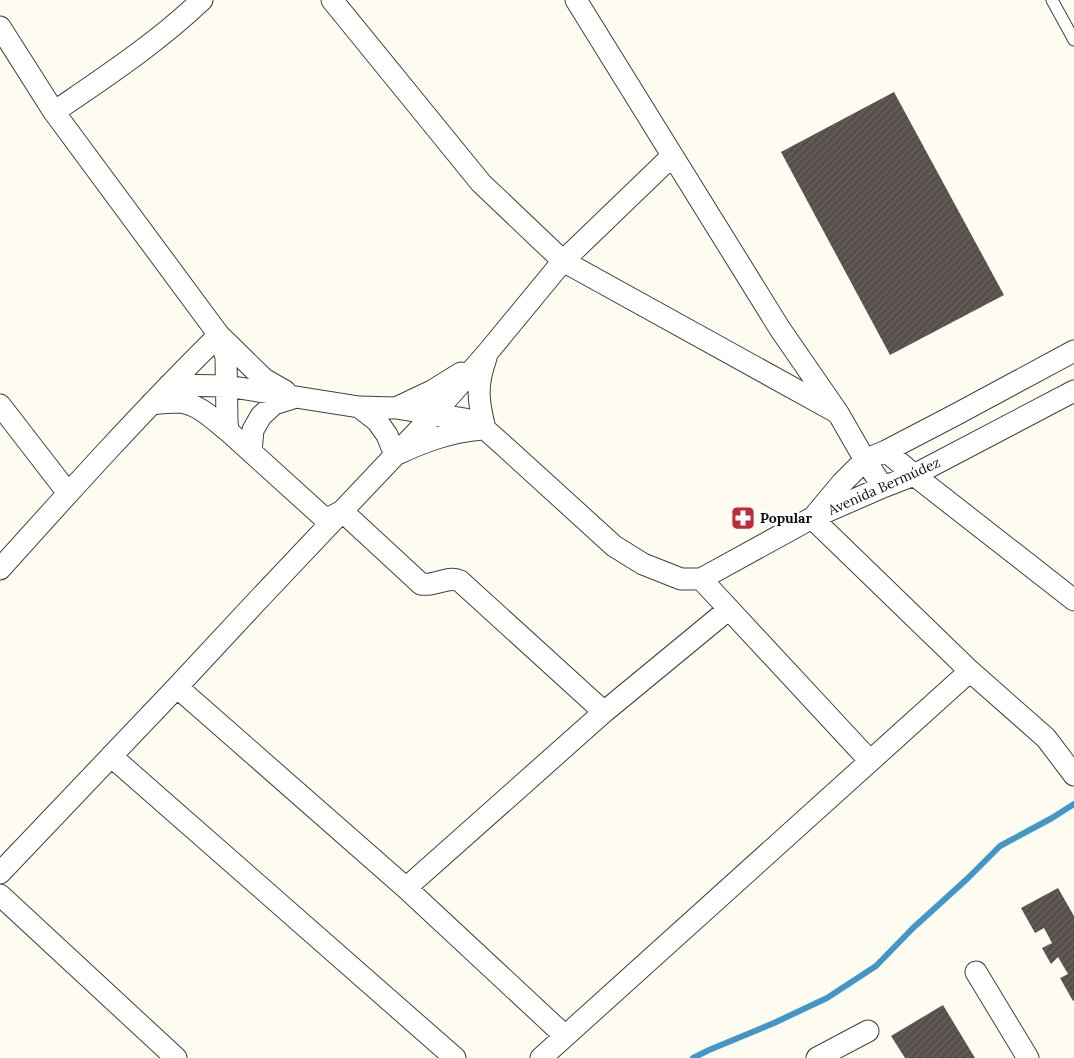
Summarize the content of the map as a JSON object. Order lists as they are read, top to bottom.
{
  "streets": {
    "street": ["Avenida Bermúdez"]
  },
  "places": {
    "pharmacy": ["Popular"]
  }
}
